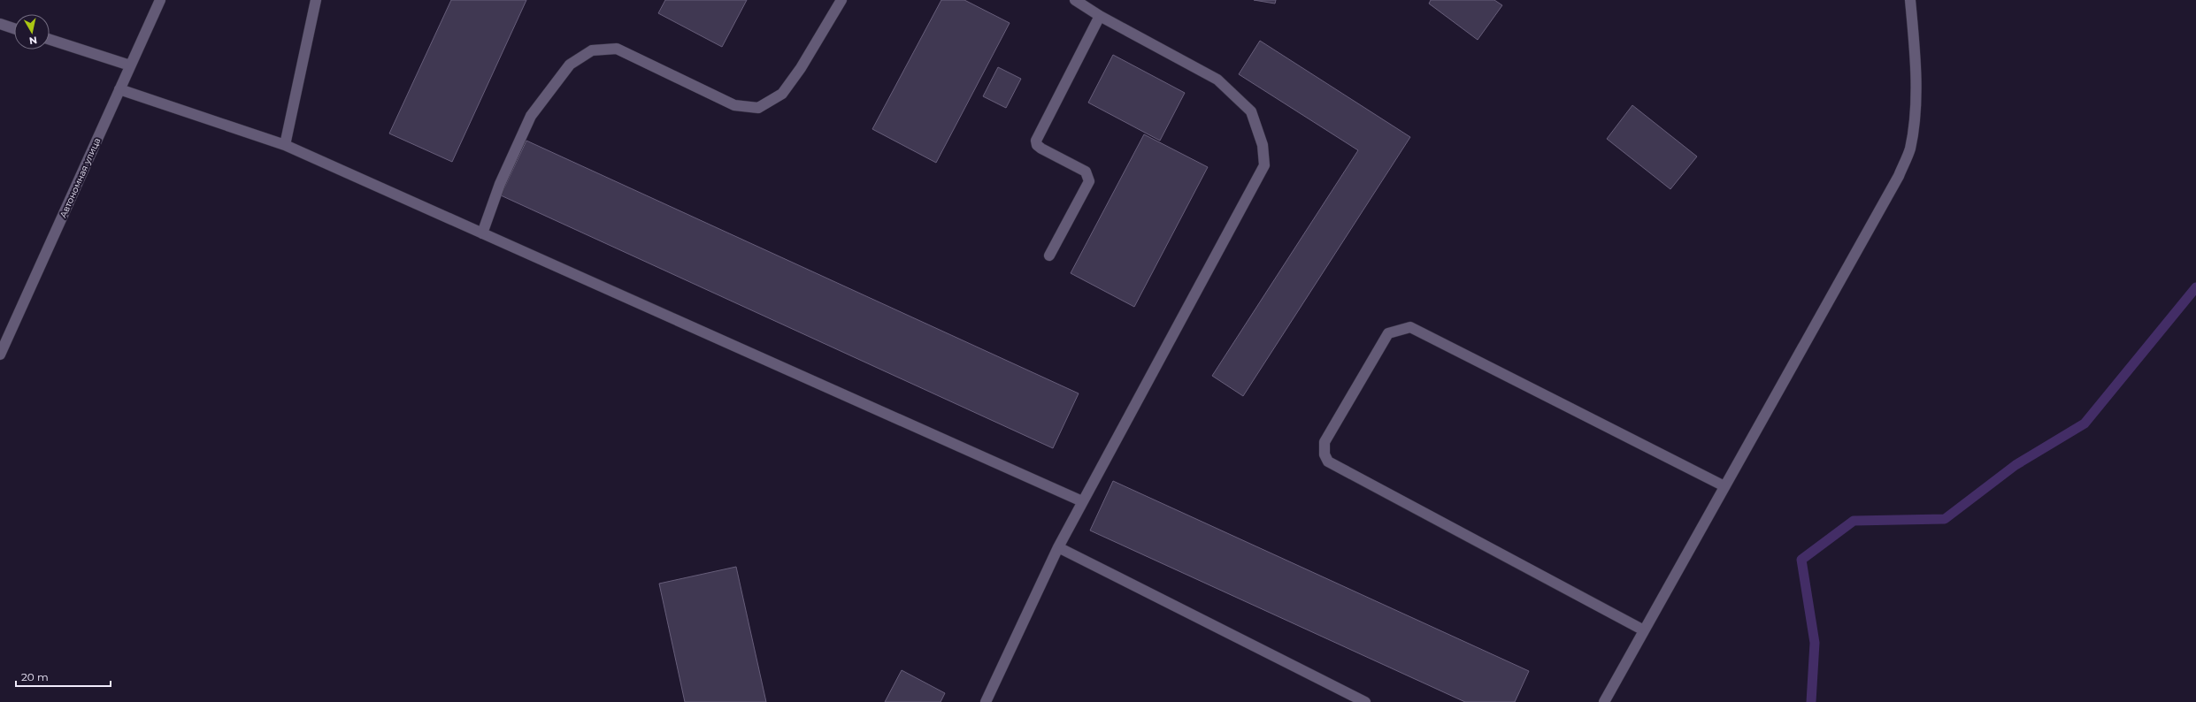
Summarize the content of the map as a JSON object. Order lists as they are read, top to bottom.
{
  "streets": {
    "street": ["Автономная улица"]
  },
  "scale_bar": "20 m",
  "north": "bottom"
}
